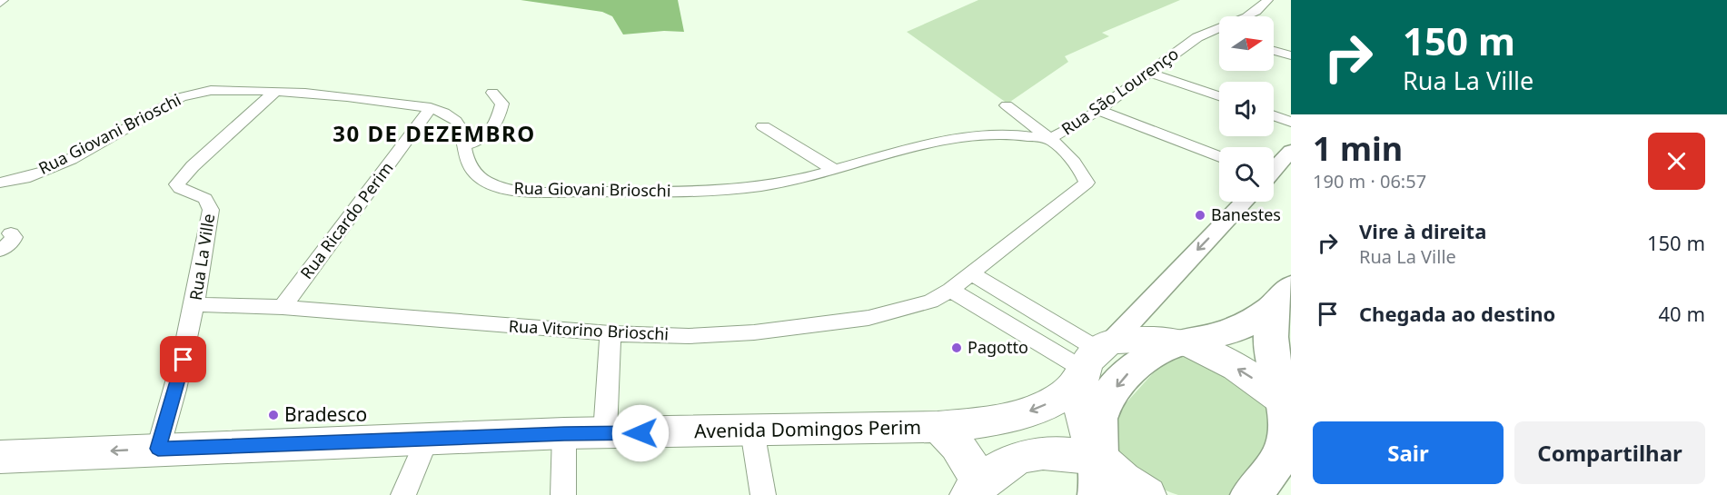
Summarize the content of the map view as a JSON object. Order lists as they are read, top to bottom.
{
  "streets": {
    "main road": ["Avenida Domingos Perim"],
    "street": [
      "Rua São Lourenço",
      "Rua Giovani Brioschi",
      "Rua Ricardo Perim",
      "Rua La Ville",
      "Rua Vitorino Brioschi"
    ]
  },
  "crossings": [
    ["Rua São Lourenço", "Rua Giovani Brioschi"],
    ["Rua São Lourenço", "Rua Vitorino Brioschi"],
    ["Rua Giovani Brioschi", "Rua Ricardo Perim"],
    ["Rua Giovani Brioschi", "Rua La Ville"],
    ["Rua Ricardo Perim", "Rua Vitorino Brioschi"],
    ["Rua La Ville", "Rua Vitorino Brioschi"],
    ["Rua La Ville", "Avenida Domingos Perim"]
  ],
  "districts": ["30 DE DEZEMBRO"],
  "places": ["Banestes", "Pagotto", "Bradesco"],
  "north": "right",
  "page": {
    "turn": ["150 m", "Rua La Ville"],
    "heading": ["1 min", "190 m · 06:57"],
    "list": [
      {
        "name": "Vire à direita",
        "note": "Rua La Ville",
        "value": "150 m"
      },
      {
        "name": "Chegada ao destino",
        "value": "40 m"
      }
    ],
    "buttons": ["Sair", "Compartilhar"]
  }
}
